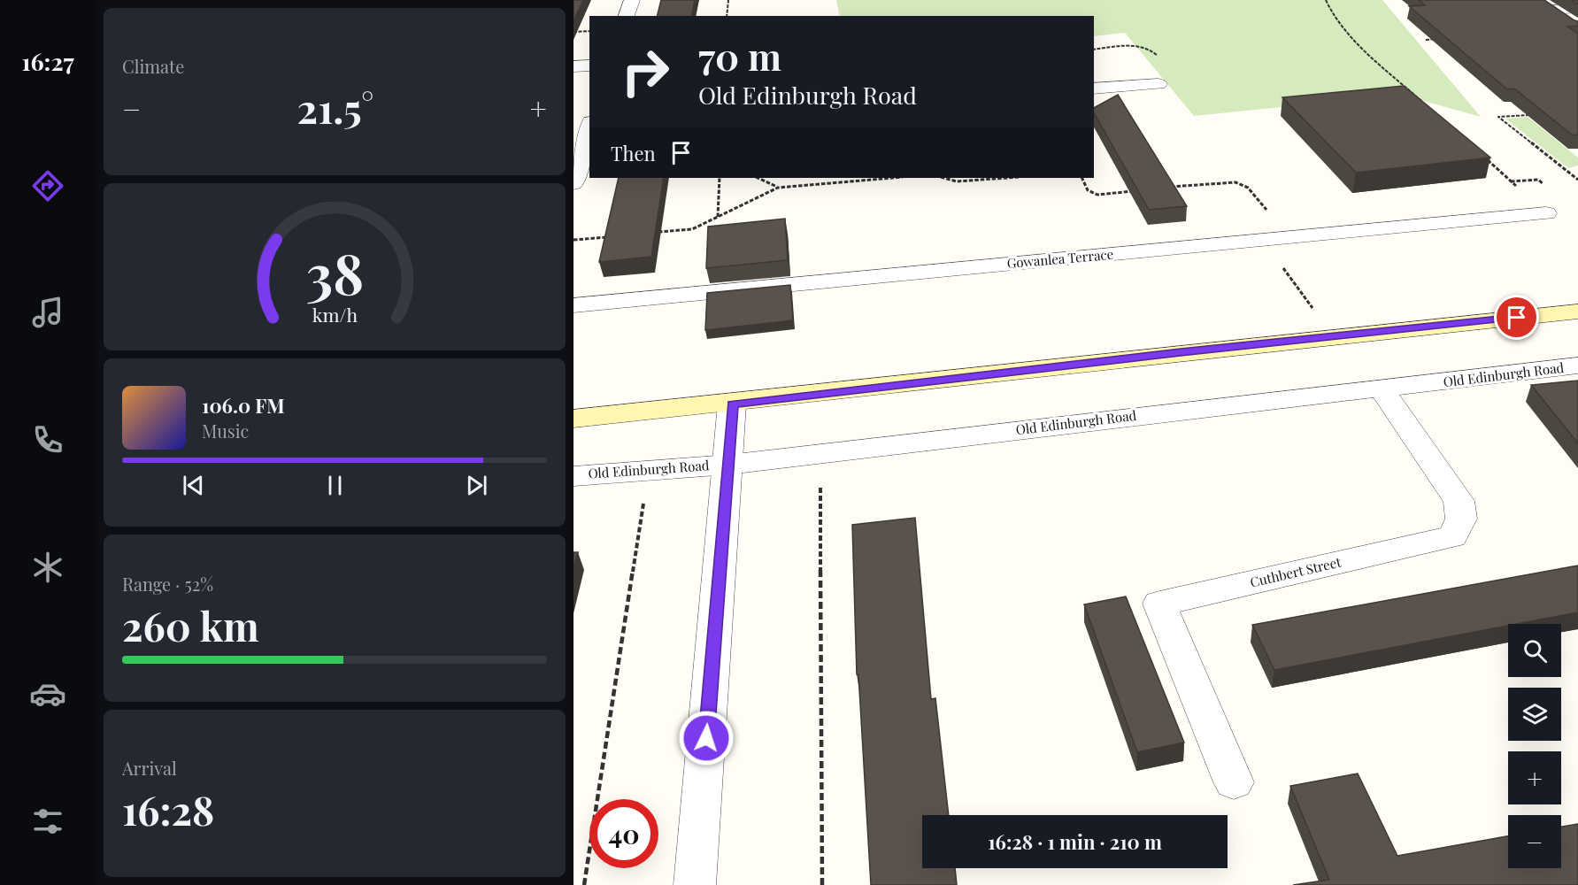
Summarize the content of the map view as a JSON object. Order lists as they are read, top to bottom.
{
  "streets": {
    "street": ["Gowanlea Terrace", "Old Edinburgh Road", "Cuthbert Street"]
  },
  "crossings": [
    ["Old Edinburgh Road", "Cuthbert Street"]
  ],
  "page": {
    "tabs": "16:27",
    "tile": [
      "Climate",
      ["Range · 52%", "260 km"],
      ["Arrival", "16:28"]
    ],
    "turn": ["70 m", "Old Edinburgh Road"],
    "heat": ["−", "21.5°", "+"],
    "then": "Then",
    "song": ["106.0 FM", "Music"],
    "map_buttons": ["+", "−"],
    "limit": "40",
    "trip": "16:28 · 1 min · 210 m",
    "gauge": ["38", "km/h"]
  }
}
